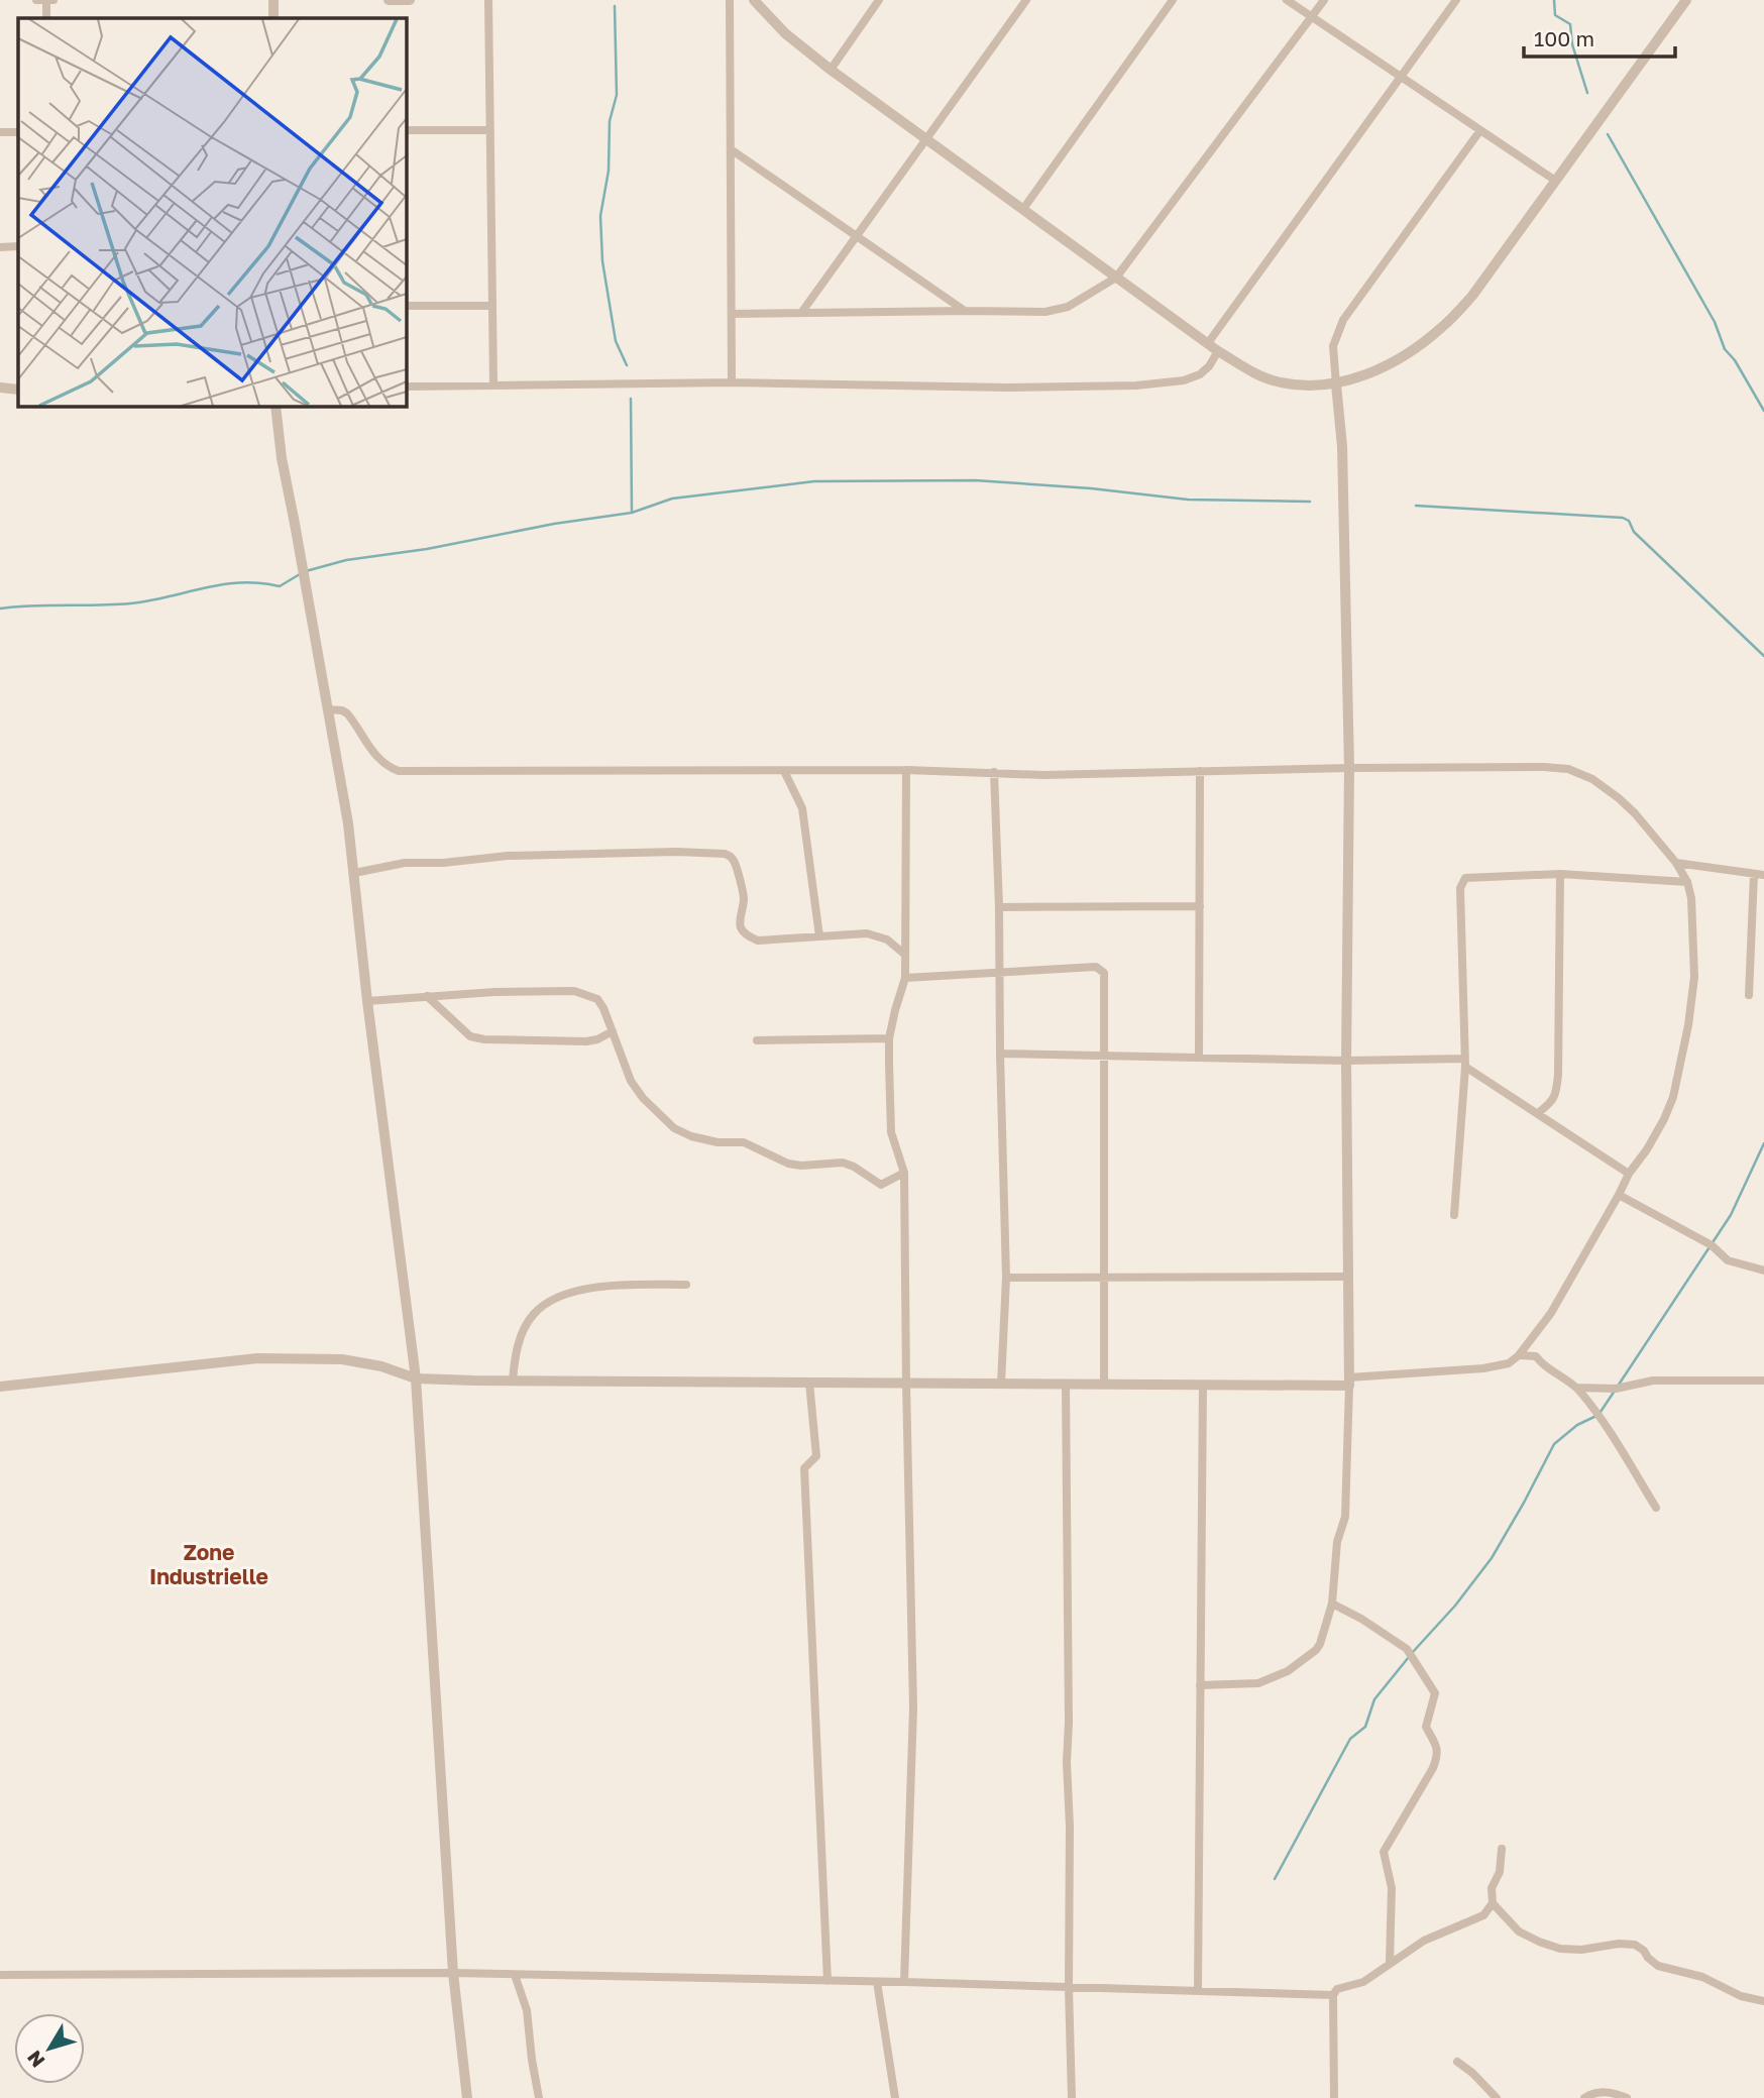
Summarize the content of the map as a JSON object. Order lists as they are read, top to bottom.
{
  "districts": ["Zone Industrielle"],
  "scale_bar": "100 m",
  "north": "bottom left"
}
